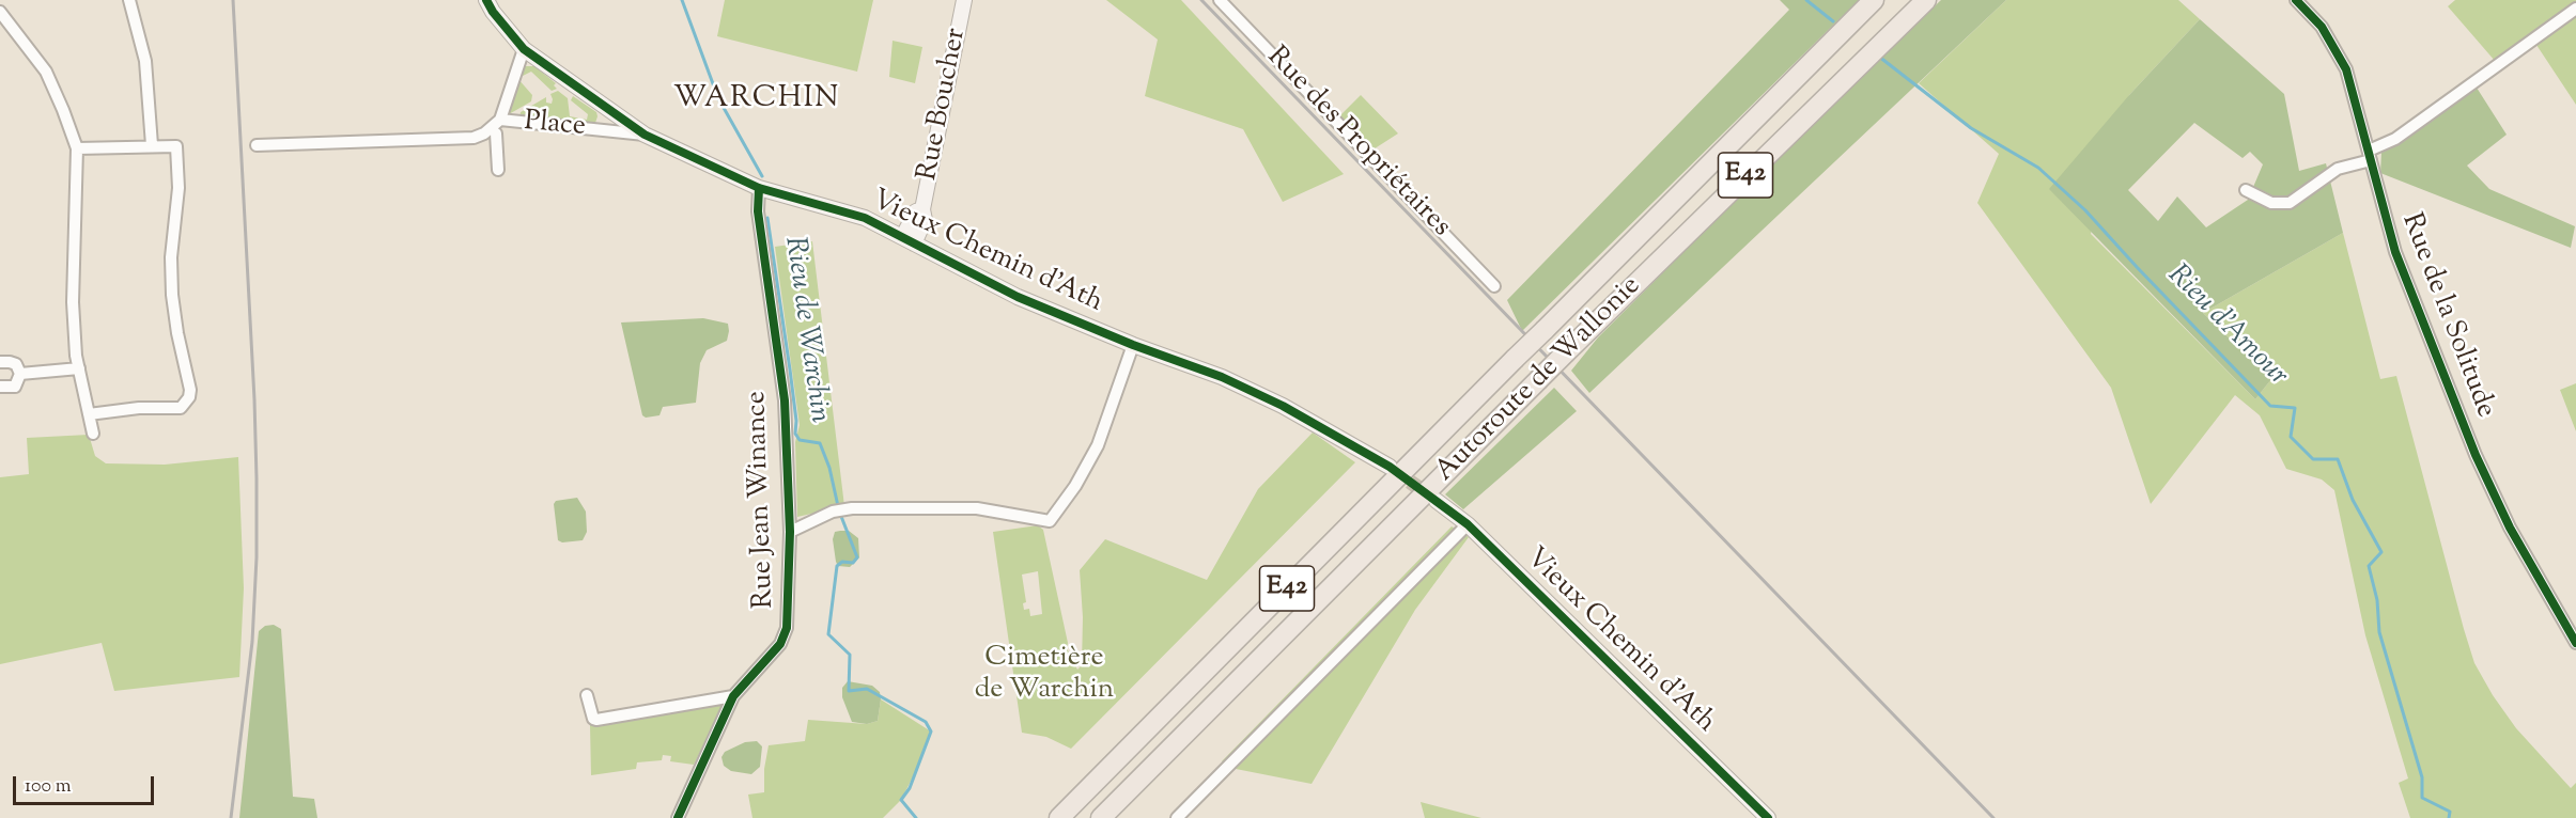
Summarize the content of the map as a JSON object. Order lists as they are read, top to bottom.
{
  "streets": {
    "highway": ["E42", "Autoroute de Wallonie"],
    "street": [
      "Rue Boucher",
      "Place",
      "Rue des Propriétaires",
      "Vieux Chemin d'Ath",
      "Rue de la Solitude",
      "Rue Jean Winance"
    ]
  },
  "crossings": [
    ["Rue Boucher", "Vieux Chemin d'Ath"],
    ["Place", "Vieux Chemin d'Ath"],
    ["Vieux Chemin d'Ath", "Rue Jean Winance"]
  ],
  "districts": ["WARCHIN"],
  "water": ["Rieu d'Amour", "Rieu de Warchin"],
  "parks": ["Cimetière de Warchin"],
  "scale_bar": "100 m"
}
